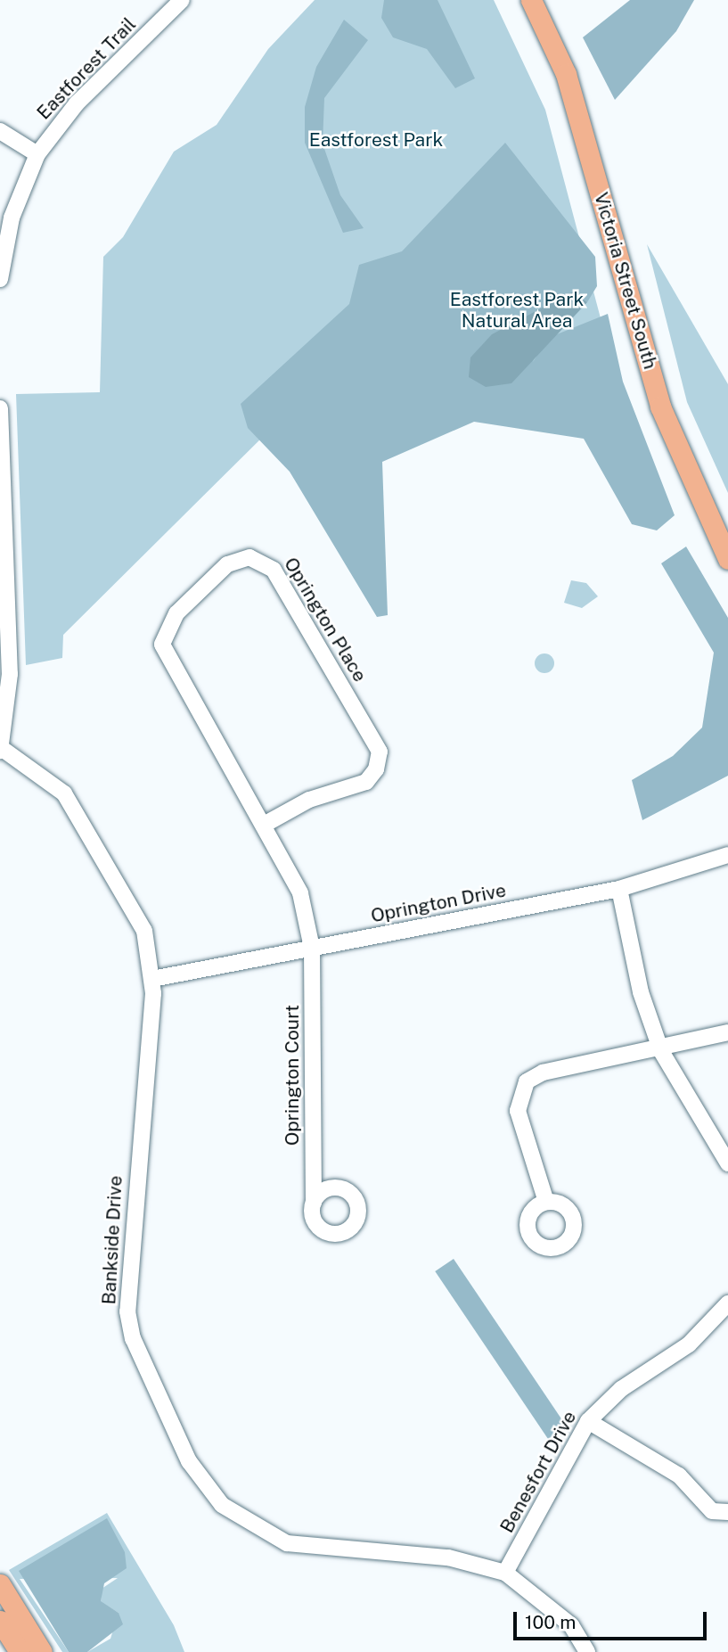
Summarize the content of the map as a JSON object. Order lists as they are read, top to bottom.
{
  "streets": {
    "main road": ["Victoria Street South"],
    "street": [
      "Eastforest Trail",
      "Oprington Place",
      "Oprington Drive",
      "Oprington Court",
      "Bankside Drive",
      "Benesfort Drive"
    ]
  },
  "crossings": [
    ["Oprington Place", "Oprington Drive"],
    ["Oprington Place", "Oprington Court"],
    ["Oprington Drive", "Oprington Court"],
    ["Oprington Drive", "Bankside Drive"],
    ["Bankside Drive", "Benesfort Drive"]
  ],
  "parks": ["Eastforest Park", "Eastforest Park Natural Area"],
  "scale_bar": "100 m"
}
